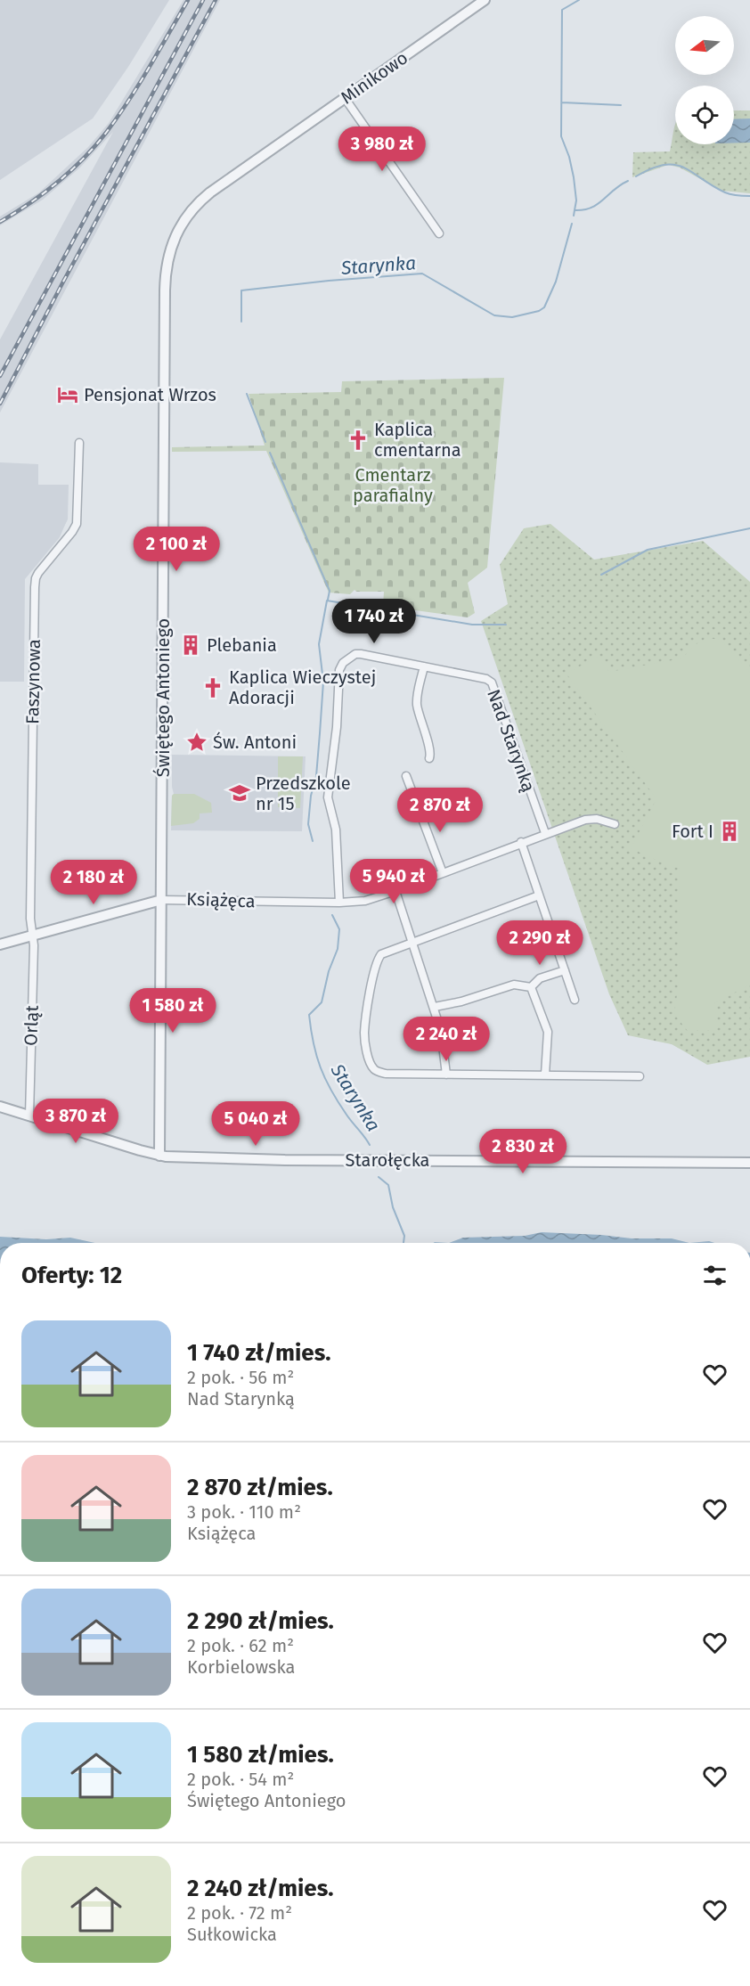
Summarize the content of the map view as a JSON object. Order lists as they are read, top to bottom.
{
  "streets": {
    "street": [
      "Minikowo",
      "Faszynowa",
      "Świętego Antoniego",
      "Nad Starynką",
      "Książęca",
      "Orląt",
      "Starołęcka"
    ]
  },
  "crossings": [
    ["Minikowo", "Świętego Antoniego"],
    ["Faszynowa", "Książęca"],
    ["Faszynowa", "Orląt"],
    ["Świętego Antoniego", "Książęca"],
    ["Świętego Antoniego", "Starołęcka"],
    ["Nad Starynką", "Książęca"],
    ["Książęca", "Orląt"],
    ["Orląt", "Starołęcka"]
  ],
  "water": ["Starynka"],
  "parks": ["Cmentarz parafialny"],
  "places": {
    "hotel": ["Pensjonat Wrzos"],
    "church": ["Kaplica cmentarna", "Kaplica Wieczystej Adoracji"],
    "building": ["Plebania", "Fort I"],
    "place": ["Św. Antoni"],
    "school or university": ["Przedszkole nr 15"]
  },
  "north": "left",
  "page": {
    "price": [
      "3 980 zł",
      "2 100 zł",
      "1 740 zł",
      "2 870 zł",
      "5 940 zł",
      "2 180 zł",
      "2 290 zł",
      "1 580 zł",
      "2 240 zł",
      "3 870 zł",
      "5 040 zł",
      "2 830 zł"
    ],
    "heading": "Oferty: 12",
    "list": [
      {
        "name": "1 740 zł/mies.",
        "note": "2 pok. · 56 m² · Nad Starynką"
      },
      {
        "name": "2 870 zł/mies.",
        "note": "3 pok. · 110 m² · Książęca"
      },
      {
        "name": "2 290 zł/mies.",
        "note": "2 pok. · 62 m² · Korbielowska"
      },
      {
        "name": "1 580 zł/mies.",
        "note": "2 pok. · 54 m² · Świętego Antoniego"
      },
      {
        "name": "2 240 zł/mies.",
        "note": "2 pok. · 72 m² · Sułkowicka"
      }
    ]
  }
}
